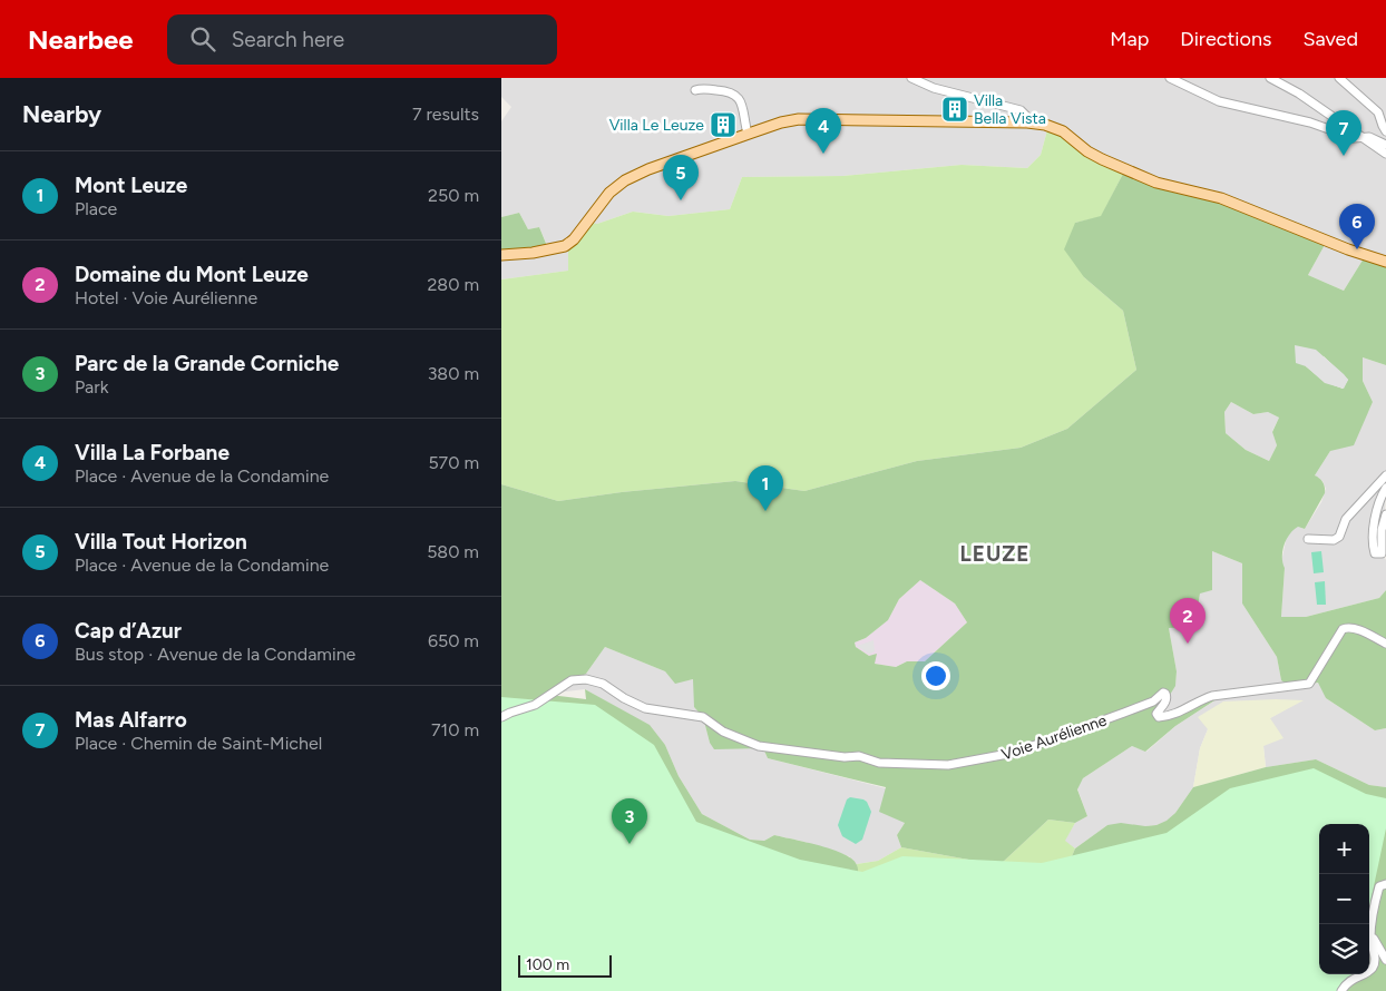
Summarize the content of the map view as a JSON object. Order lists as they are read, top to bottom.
{
  "streets": {
    "street": ["Voie Aurélienne"]
  },
  "districts": ["LEUZE"],
  "places": {
    "building": ["Villa Bella Vista", "Villa Le Leuze"]
  },
  "scale_bar": "100 m",
  "page": {
    "header": "Nearbee",
    "search": "Search here",
    "nav": ["Map", "Directions", "Saved"],
    "heading": ["Nearby", "7 results"],
    "pins": [
      "4",
      "7",
      "5",
      "6",
      "1",
      "2",
      "3"
    ],
    "list": [
      {
        "mark": "1",
        "name": "Mont Leuze",
        "note": "Place",
        "value": "250 m"
      },
      {
        "mark": "2",
        "name": "Domaine du Mont Leuze",
        "note": "Hotel · Voie Aurélienne",
        "value": "280 m"
      },
      {
        "mark": "3",
        "name": "Parc de la Grande Corniche",
        "note": "Park",
        "value": "380 m"
      },
      {
        "mark": "4",
        "name": "Villa La Forbane",
        "note": "Place · Avenue de la Condamine",
        "value": "570 m"
      },
      {
        "mark": "5",
        "name": "Villa Tout Horizon",
        "note": "Place · Avenue de la Condamine",
        "value": "580 m"
      },
      {
        "mark": "6",
        "name": "Cap d’Azur",
        "note": "Bus stop · Avenue de la Condamine",
        "value": "650 m"
      },
      {
        "mark": "7",
        "name": "Mas Alfarro",
        "note": "Place · Chemin de Saint-Michel",
        "value": "710 m"
      }
    ],
    "map_buttons": ["+", "−"],
    "scale": "100 m"
  }
}
